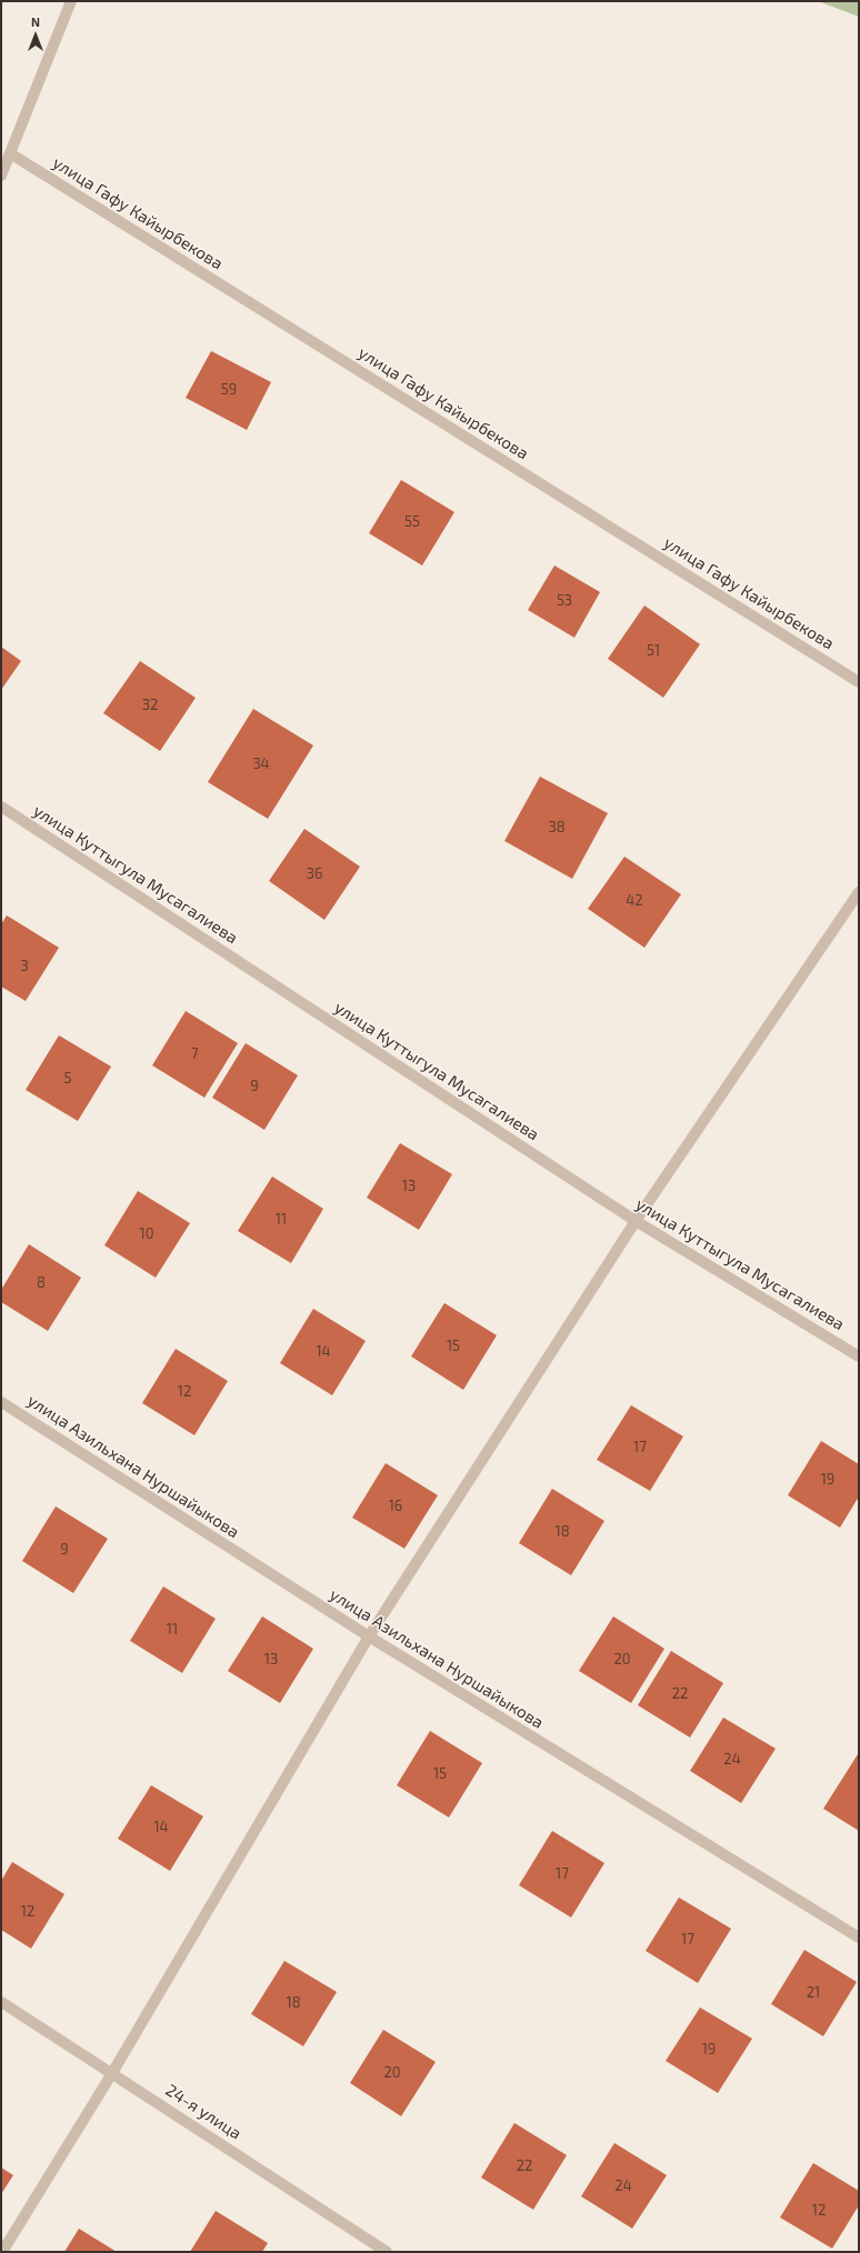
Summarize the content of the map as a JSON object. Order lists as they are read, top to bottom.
{
  "streets": {
    "street": [
      "улица Гафу Кайырбекова",
      "улица Куттыгула Мусагалиева",
      "улица Азильхана Нуршайыкова",
      "24-я улица"
    ]
  },
  "house_numbers": [
    "59",
    "55",
    "53",
    "51",
    "32",
    "34",
    "38",
    "36",
    "42",
    "3",
    "7",
    "5",
    "9",
    "13",
    "11",
    "10",
    "8",
    "15",
    "14",
    "12",
    "17",
    "19",
    "16",
    "18",
    "9",
    "11",
    "13",
    "20",
    "22",
    "24",
    "15",
    "14",
    "17",
    "12",
    "17",
    "21",
    "18",
    "19",
    "20",
    "22",
    "24",
    "12"
  ],
  "north": "top"
}
